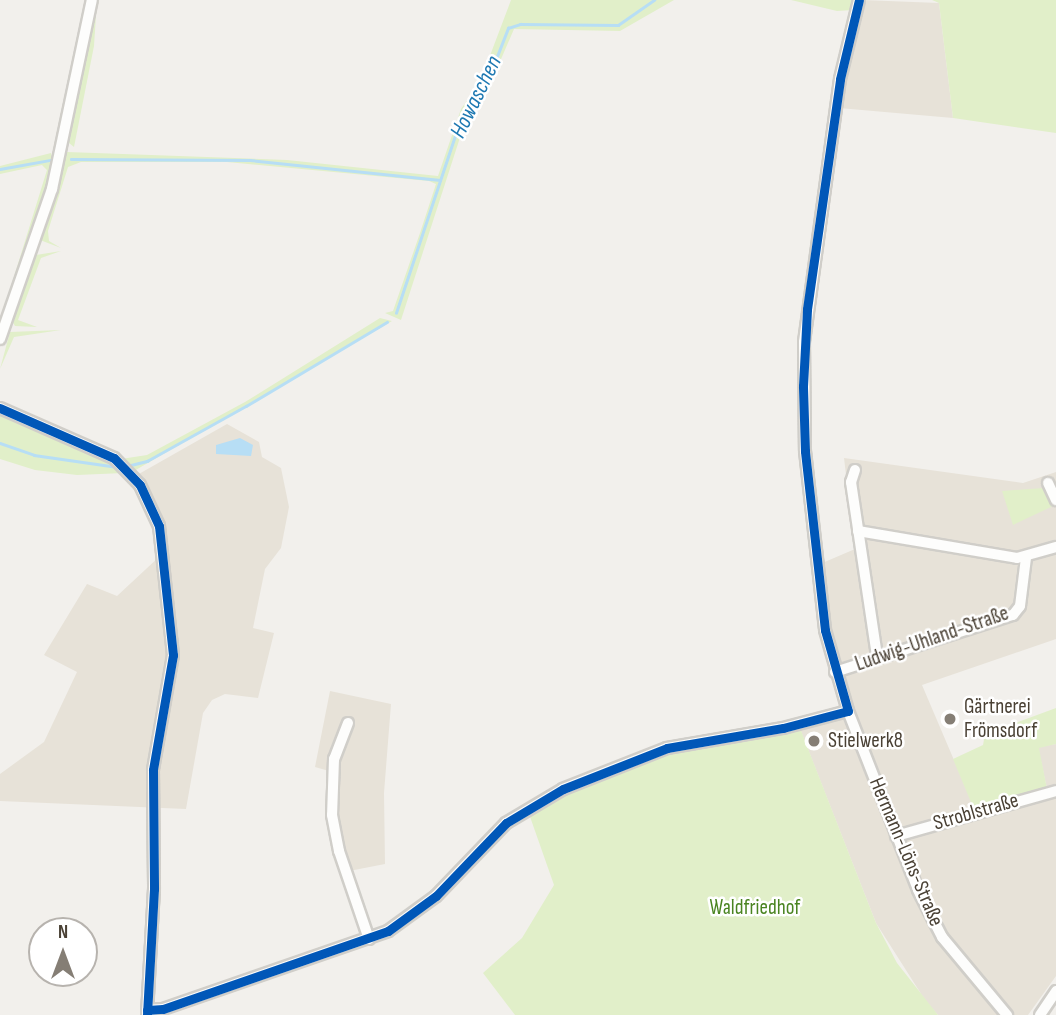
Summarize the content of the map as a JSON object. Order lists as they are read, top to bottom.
{
  "streets": {
    "street": ["Ludwig-Uhland-Straße", "Stroblstraße", "Hermann-Löns-Straße"]
  },
  "crossings": [
    ["Ludwig-Uhland-Straße", "Hermann-Löns-Straße"],
    ["Stroblstraße", "Hermann-Löns-Straße"]
  ],
  "water": ["Howaschen"],
  "parks": ["Waldfriedhof"],
  "places": ["Gärtnerei Frömsdorf", "Stielwerk8"],
  "north": "top"
}
